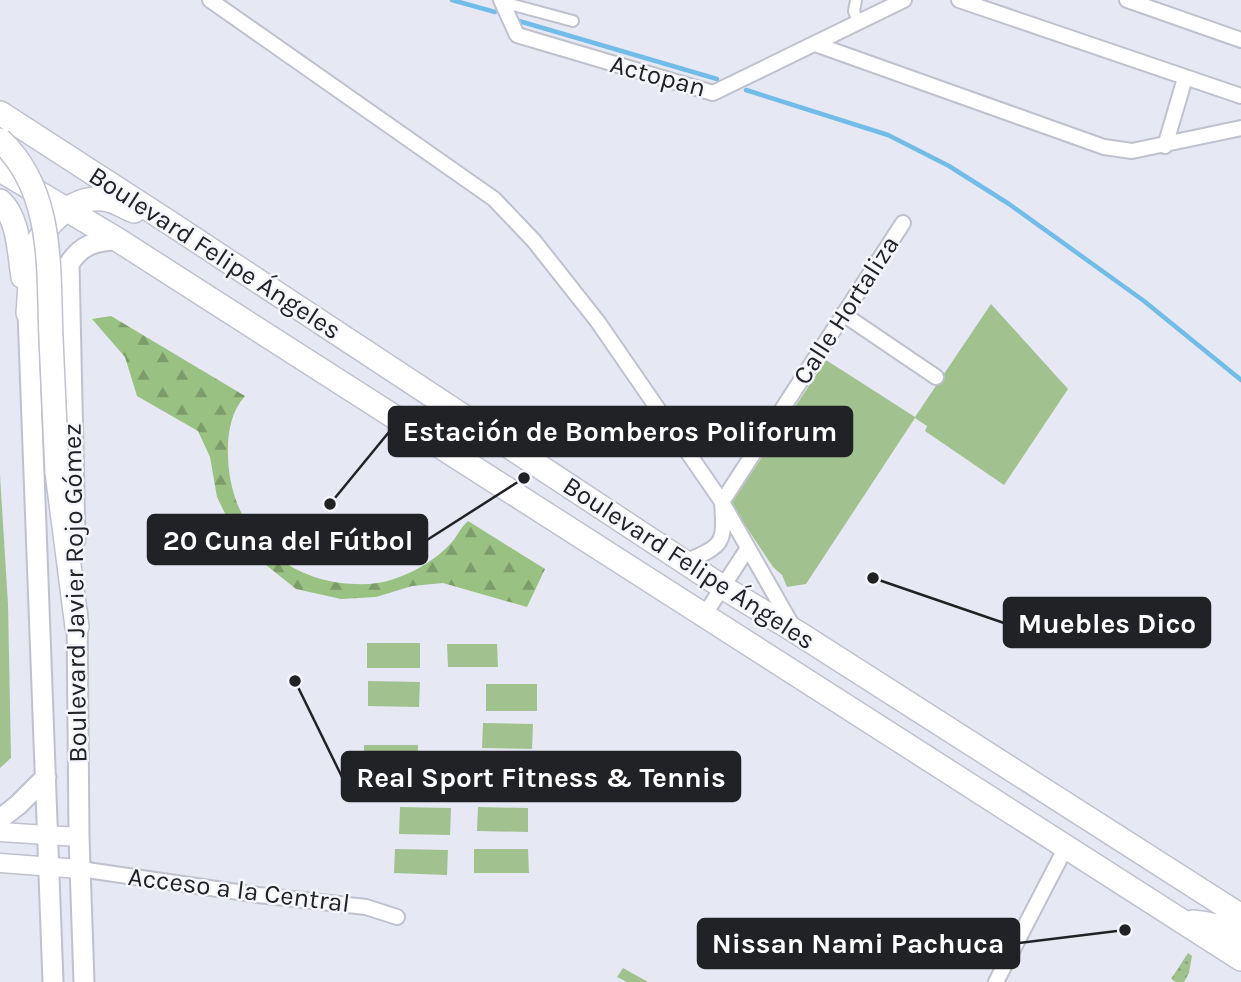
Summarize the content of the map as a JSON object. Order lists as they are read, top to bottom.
{
  "streets": {
    "main road": ["Boulevard Felipe Ángeles", "Boulevard Javier Rojo Gómez"],
    "street": ["Actopan", "Calle Hortaliza", "Acceso a la Central"]
  },
  "crossings": [
    ["Boulevard Felipe Ángeles", "Boulevard Javier Rojo Gómez"],
    ["Boulevard Javier Rojo Gómez", "Acceso a la Central"]
  ],
  "places": [
    "20 Cuna del Fútbol",
    "Estación de Bomberos Poliforum",
    "Muebles Dico",
    "Real Sport Fitness & Tennis",
    "Nissan Nami Pachuca"
  ]
}
